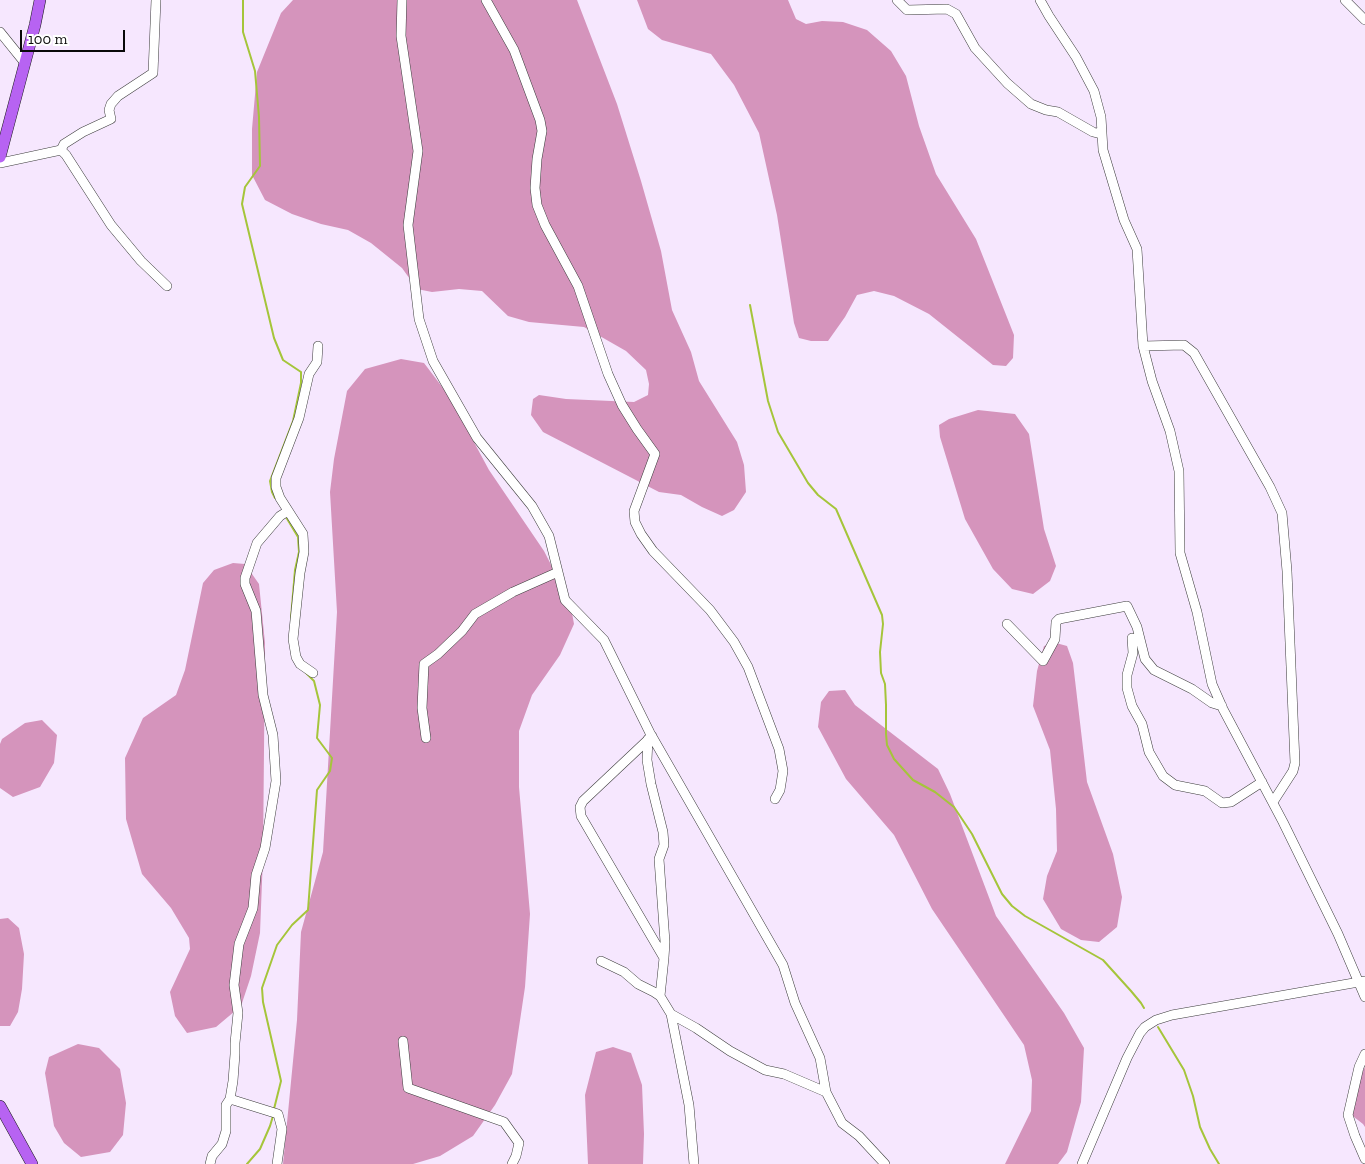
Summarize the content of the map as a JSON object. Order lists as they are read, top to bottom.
{
  "scale_bar": "100 m"
}
